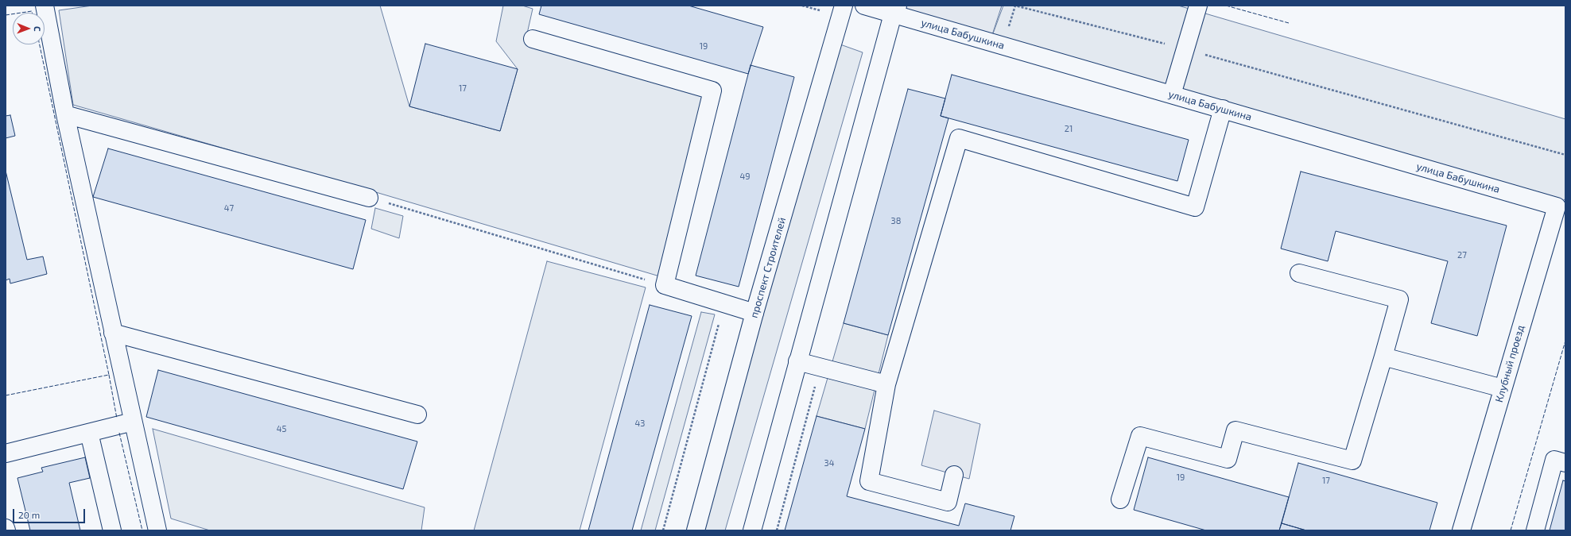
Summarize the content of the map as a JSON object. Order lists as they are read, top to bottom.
{
  "streets": {
    "main road": ["улица Бабушкина", "проспект Строителей", "Клубный проезд"]
  },
  "crossings": [
    ["улица Бабушкина", "Клубный проезд"]
  ],
  "house_numbers": [
    "19",
    "17",
    "21",
    "49",
    "47",
    "38",
    "27",
    "43",
    "45",
    "34",
    "19",
    "17"
  ],
  "scale_bar": "20 m",
  "north": "right"
}
